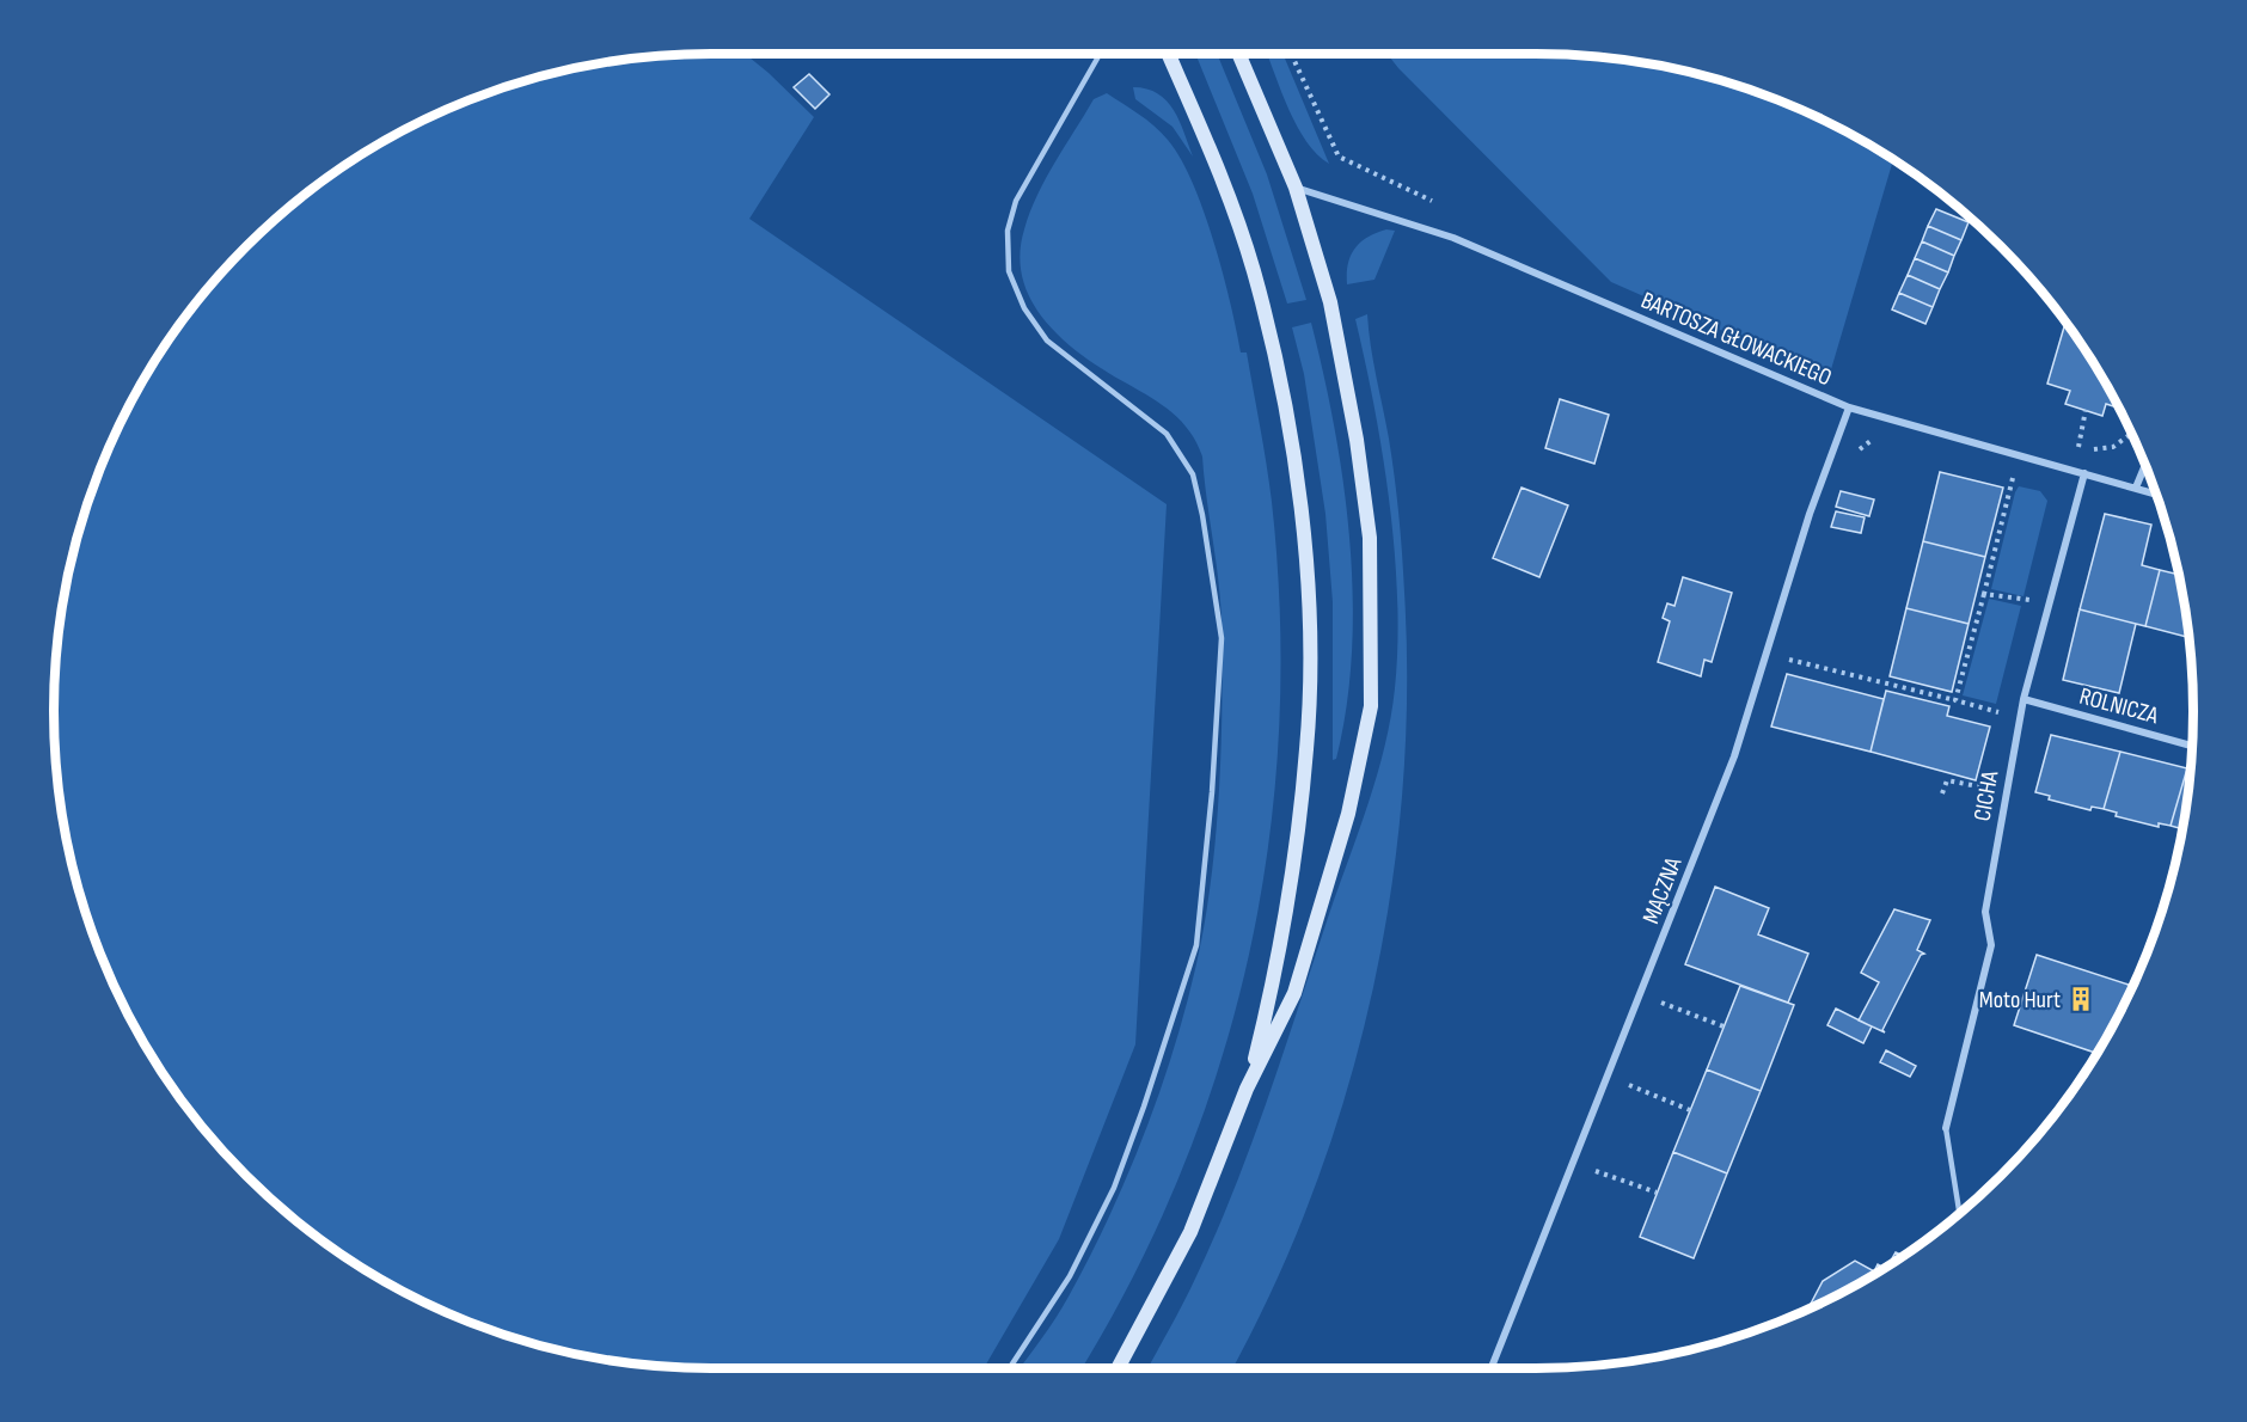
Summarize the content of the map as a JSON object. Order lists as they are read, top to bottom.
{
  "streets": {
    "street": [
      "BARTOSZA GŁOWACKIEGO",
      "ROLNICZA",
      "CICHA",
      "MĄCZNA"
    ]
  },
  "crossings": [
    ["BARTOSZA GŁOWACKIEGO", "CICHA"],
    ["BARTOSZA GŁOWACKIEGO", "MĄCZNA"],
    ["ROLNICZA", "CICHA"]
  ],
  "places": {
    "building": ["Moto Hurt"]
  }
}
